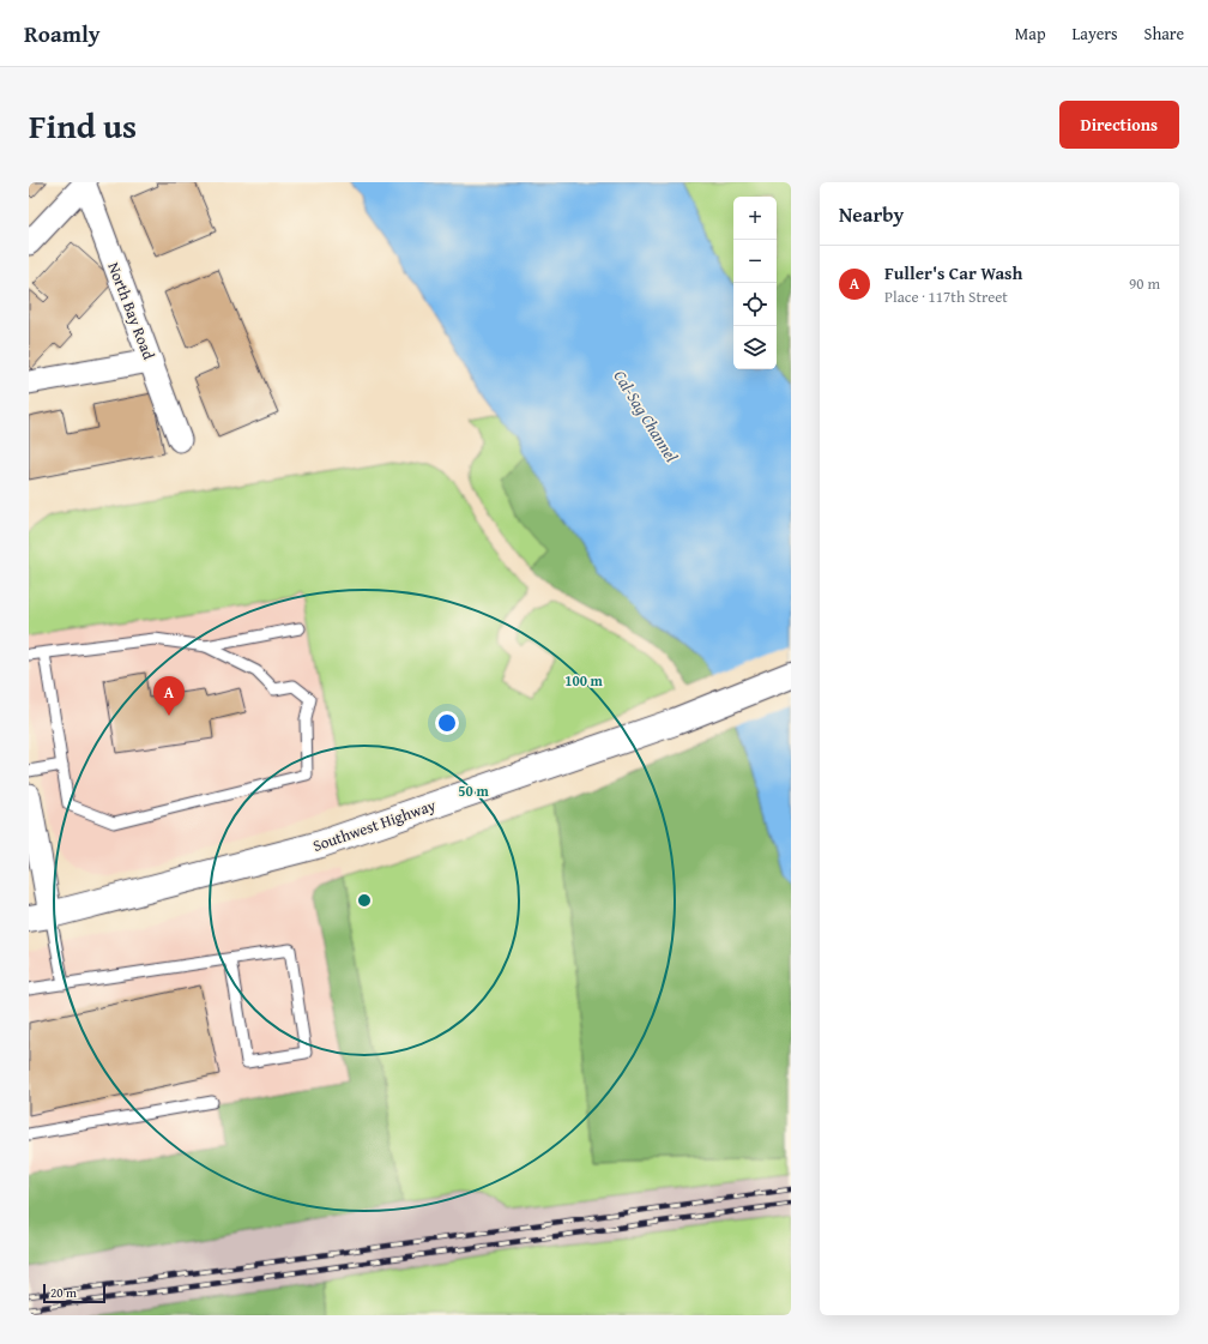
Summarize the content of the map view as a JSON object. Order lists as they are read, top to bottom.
{
  "streets": {
    "main road": ["Southwest Highway"],
    "street": ["North Bay Road"]
  },
  "water": ["Cal-Sag Channel"],
  "scale_bar": "20 m",
  "page": {
    "header": "Roamly",
    "nav": ["Map", "Layers", "Share"],
    "title": "Find us",
    "buttons": "Directions",
    "heading": "Nearby",
    "map_buttons": ["+", "−"],
    "list": [
      {
        "mark": "A",
        "name": "Fuller's Car Wash",
        "note": "Place · 117th Street",
        "value": "90 m"
      }
    ],
    "pins": "A",
    "scale": "20 m"
  },
  "rings": ["100 m", "50 m"]
}
